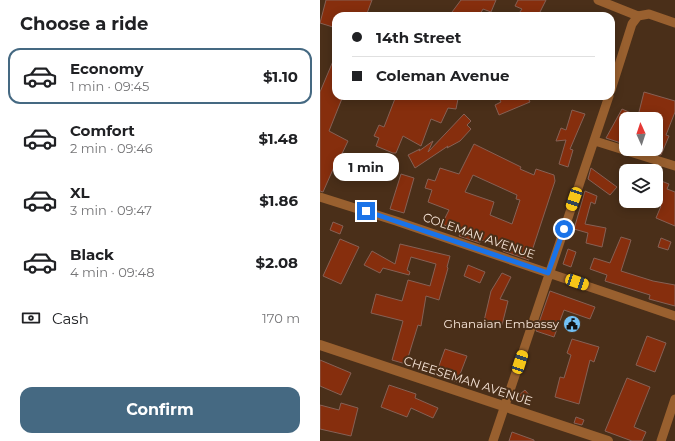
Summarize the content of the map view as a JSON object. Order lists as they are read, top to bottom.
{
  "streets": {
    "street": ["COLEMAN AVENUE", "CHEESEMAN AVENUE"]
  },
  "places": {
    "public building": ["Ghanaian Embassy"]
  },
  "north": "top",
  "page": {
    "heading": "Choose a ride",
    "banner": ["14th Street", "Coleman Avenue"],
    "list": [
      {
        "name": "Economy",
        "note": "1 min · 09:45",
        "value": "$1.10"
      },
      {
        "name": "Comfort",
        "note": "2 min · 09:46",
        "value": "$1.48"
      },
      {
        "name": "XL",
        "note": "3 min · 09:47",
        "value": "$1.86"
      },
      {
        "name": "Black",
        "note": "4 min · 09:48",
        "value": "$2.08"
      }
    ],
    "bubble": "1 min",
    "pay": ["Cash", "170 m"],
    "buttons": "Confirm"
  }
}
